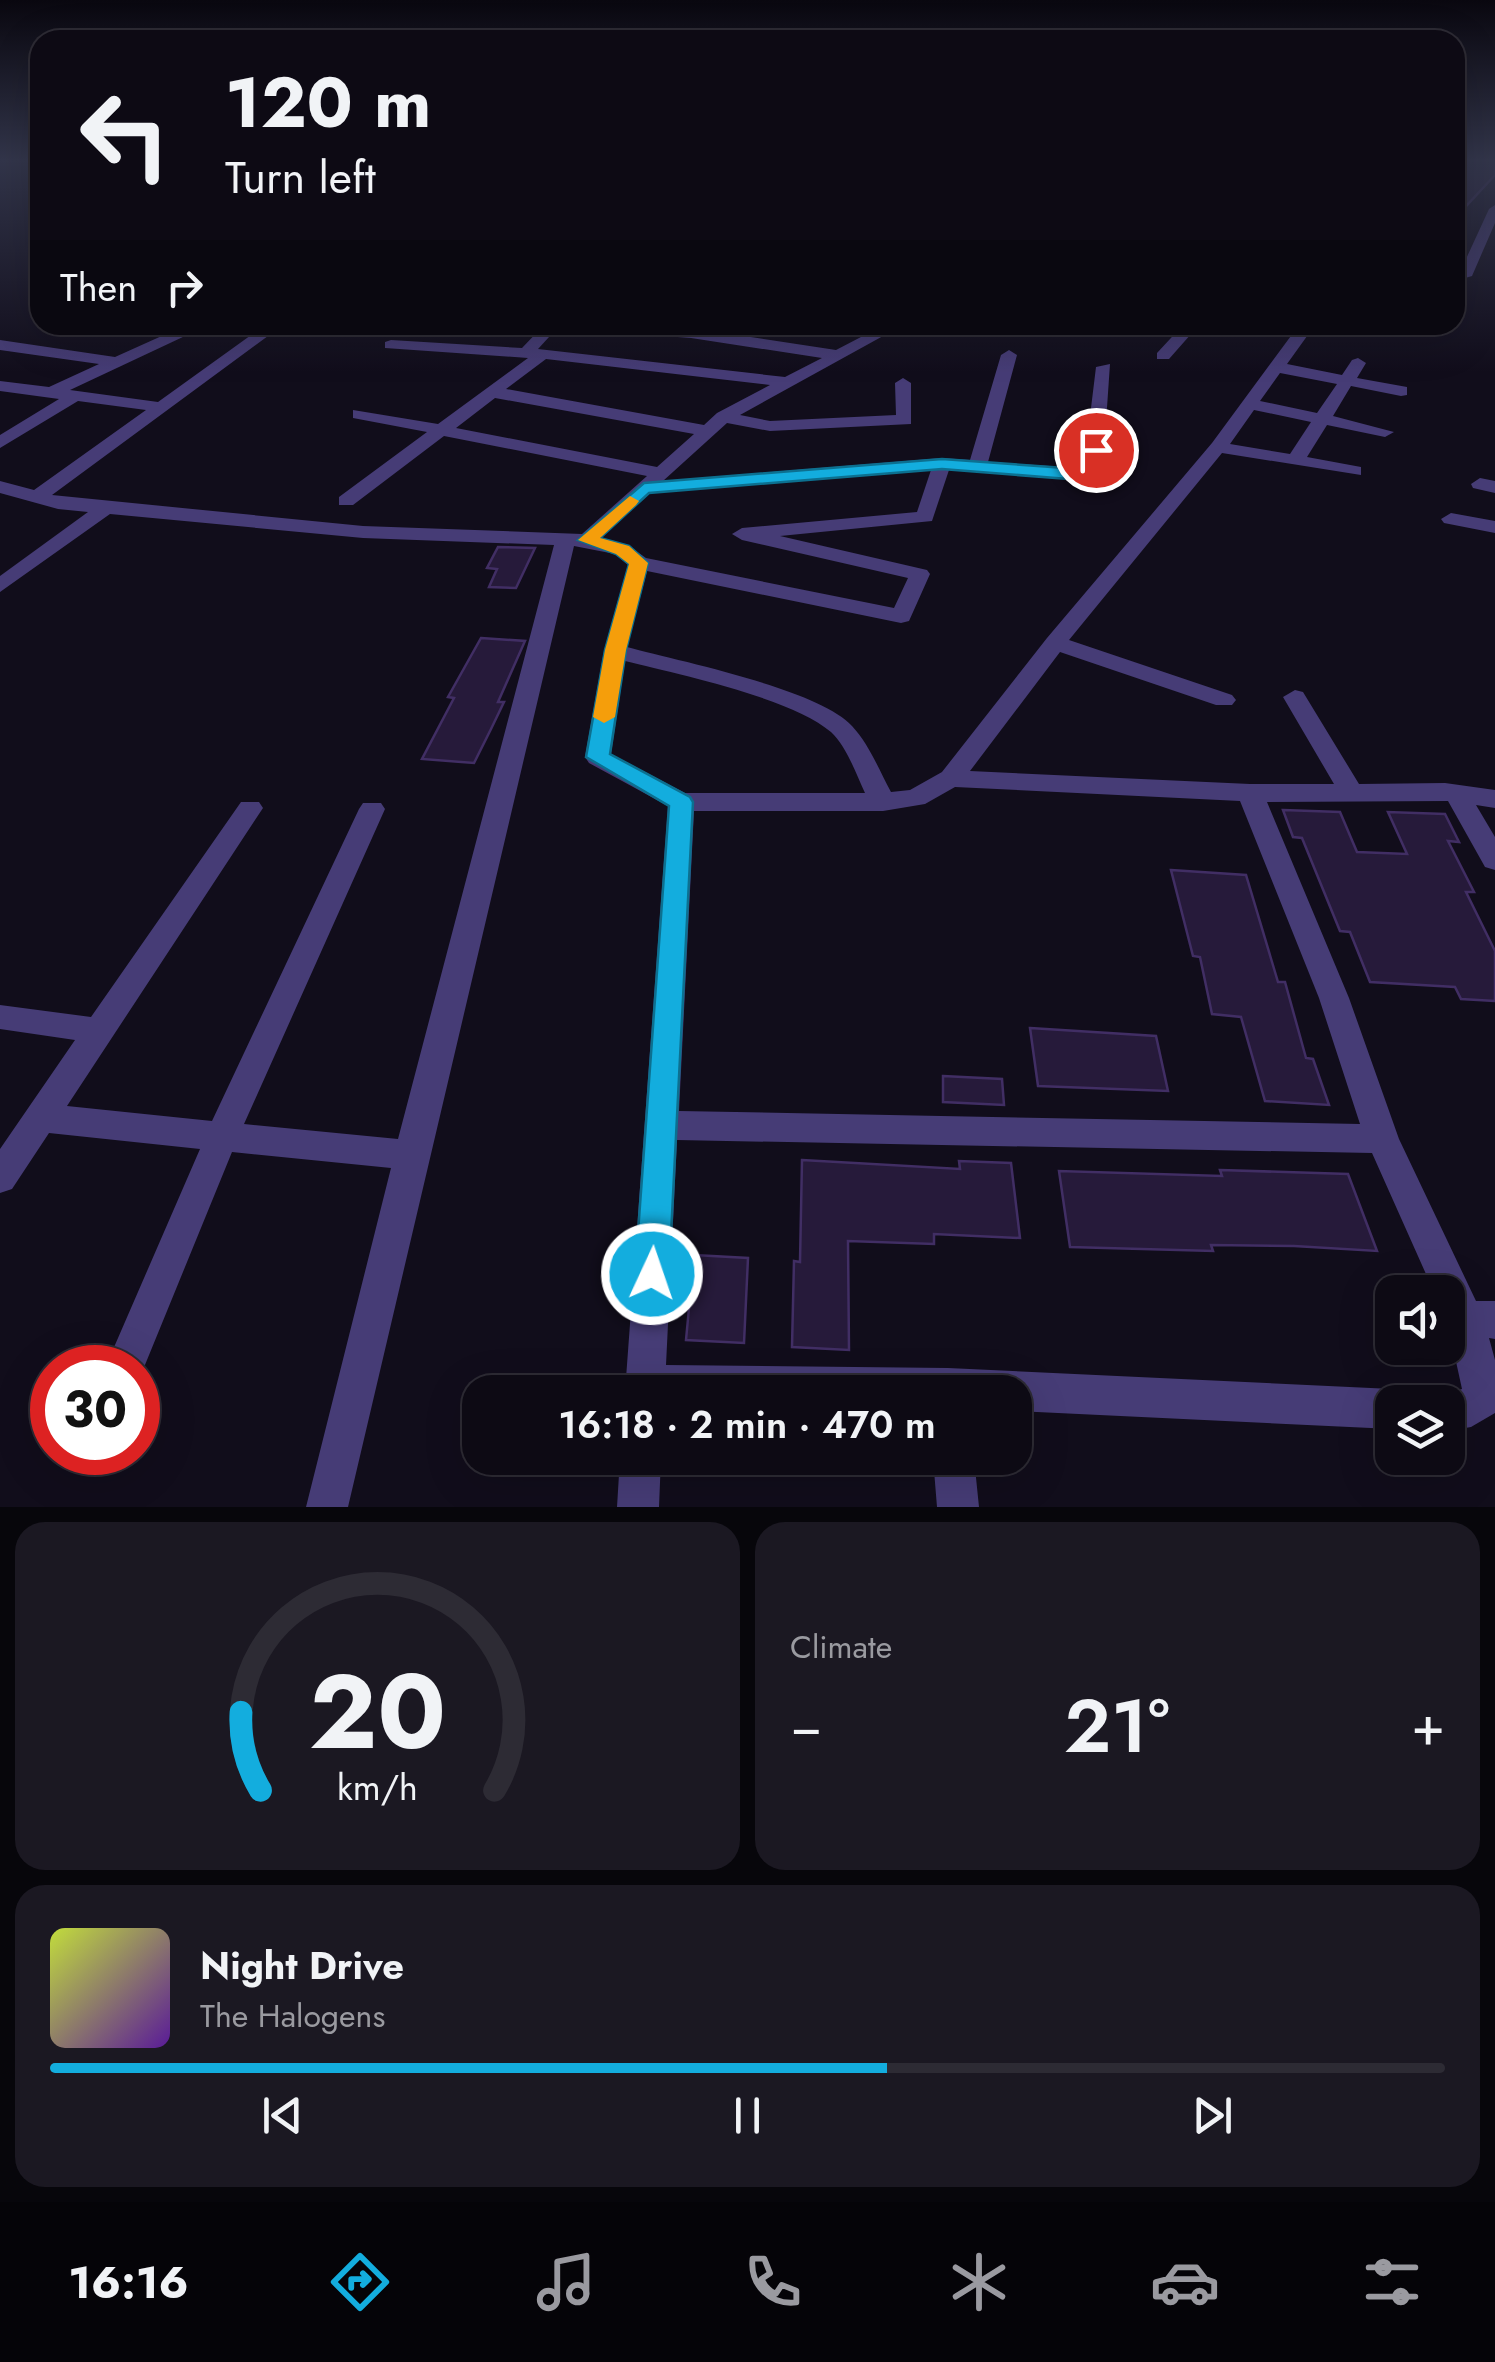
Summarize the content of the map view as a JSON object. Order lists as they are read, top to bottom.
{
  "page": {
    "turn": ["120 m", "Turn left"],
    "then": "Then",
    "limit": "30",
    "trip": "16:18 · 2 min · 470 m",
    "tile": "Climate",
    "heat": ["−", "21°", "+"],
    "song": ["Night Drive", "The Halogens"],
    "tabs": "16:16",
    "gauge": ["20", "km/h"]
  }
}
